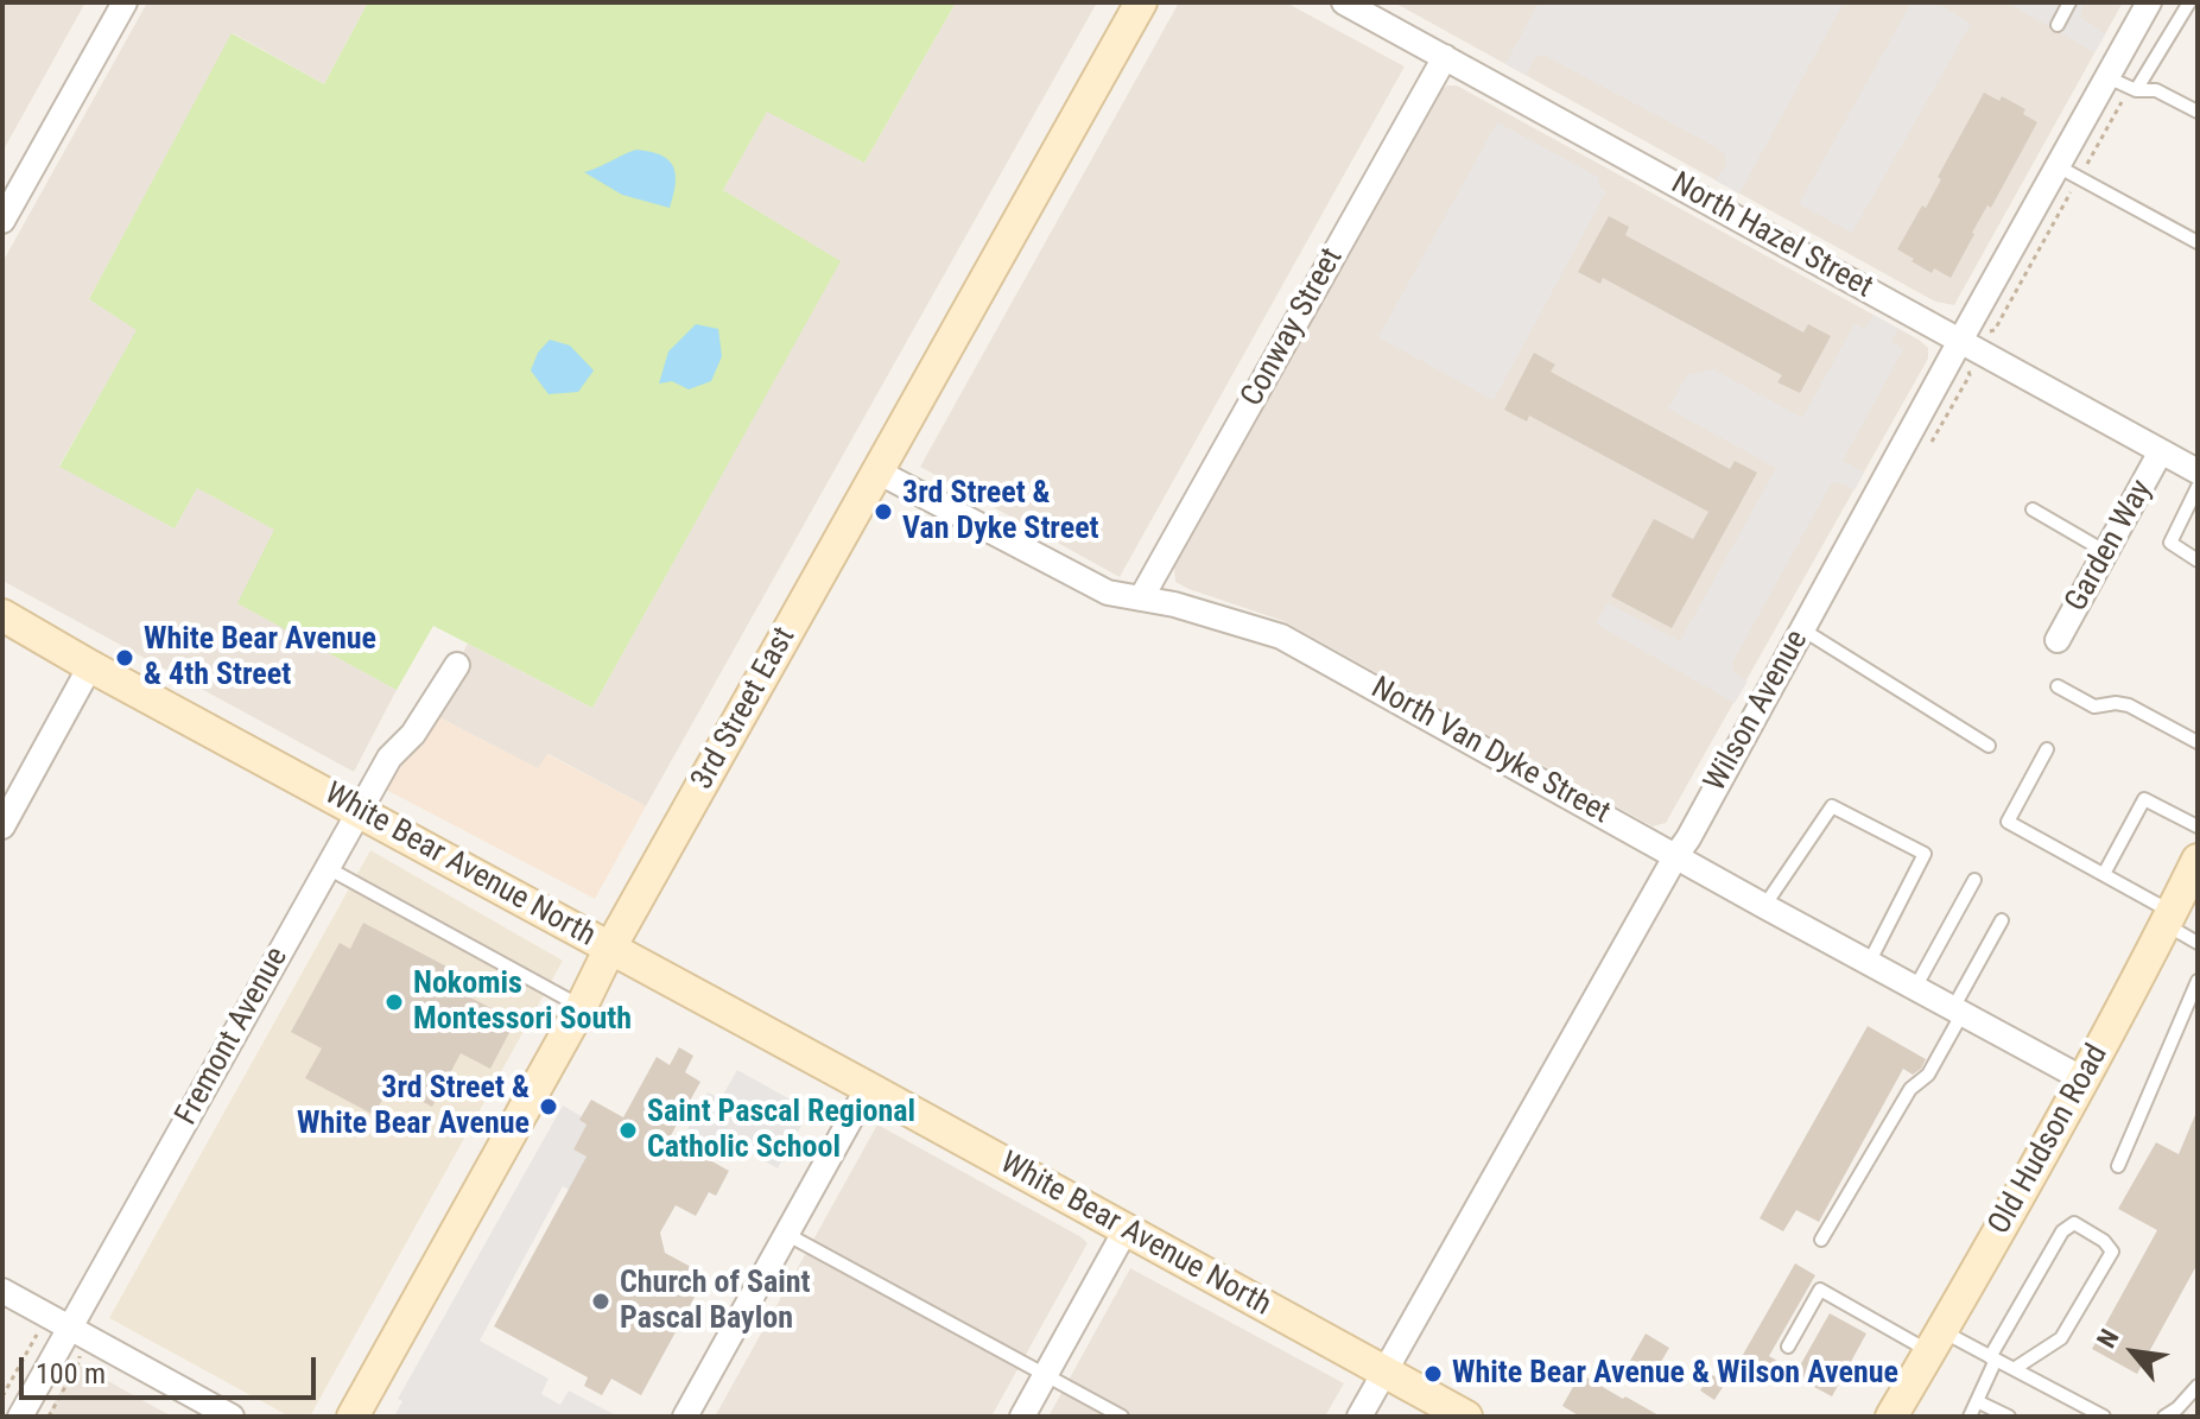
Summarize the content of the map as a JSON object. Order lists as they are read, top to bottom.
{
  "streets": {
    "street": [
      "North Hazel Street",
      "Conway Street",
      "Garden Way",
      "3rd Street East",
      "Wilson Avenue",
      "North Van Dyke Street",
      "White Bear Avenue North",
      "Fremont Avenue",
      "Old Hudson Road"
    ]
  },
  "crossings": [
    ["North Hazel Street", "Conway Street"],
    ["North Hazel Street", "Garden Way"],
    ["North Hazel Street", "Wilson Avenue"],
    ["Conway Street", "North Van Dyke Street"],
    ["3rd Street East", "North Van Dyke Street"],
    ["3rd Street East", "White Bear Avenue North"],
    ["Wilson Avenue", "North Van Dyke Street"],
    ["Wilson Avenue", "White Bear Avenue North"],
    ["North Van Dyke Street", "Old Hudson Road"],
    ["White Bear Avenue North", "Fremont Avenue"]
  ],
  "places": [
    "3rd Street & Van Dyke Street",
    "White Bear Avenue & 4th Street",
    "Nokomis Montessori South",
    "3rd Street & White Bear Avenue",
    "Saint Pascal Regional Catholic School",
    "Church of Saint Pascal Baylon",
    "White Bear Avenue & Wilson Avenue"
  ],
  "scale_bar": "100 m",
  "north": "top left"
}
